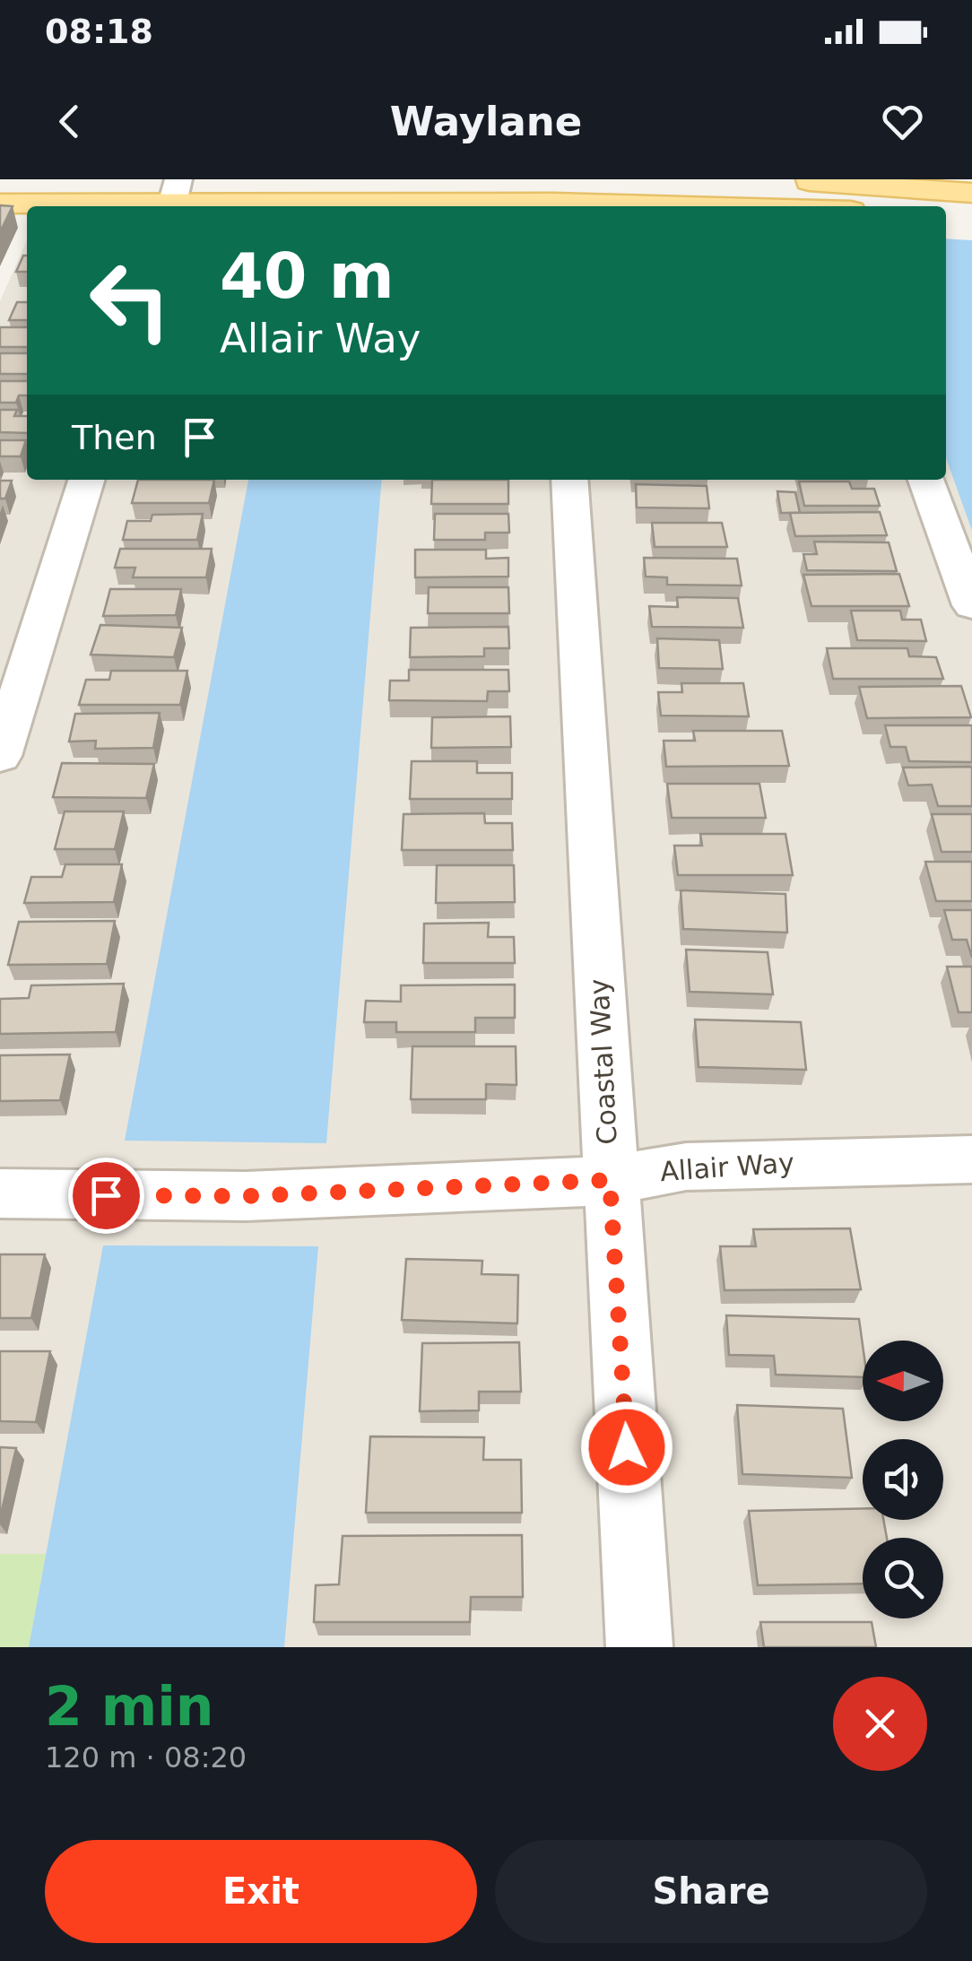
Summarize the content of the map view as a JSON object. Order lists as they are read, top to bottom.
{
  "streets": {
    "street": ["Coastal Way", "Allair Way"]
  },
  "crossings": [
    ["Coastal Way", "Allair Way"]
  ],
  "north": "left",
  "page": {
    "status": "08:18",
    "header": "Waylane",
    "turn": ["40 m", "Allair Way"],
    "then": "Then",
    "heading": ["2 min", "120 m · 08:20"],
    "buttons": ["Exit", "Share"]
  }
}
